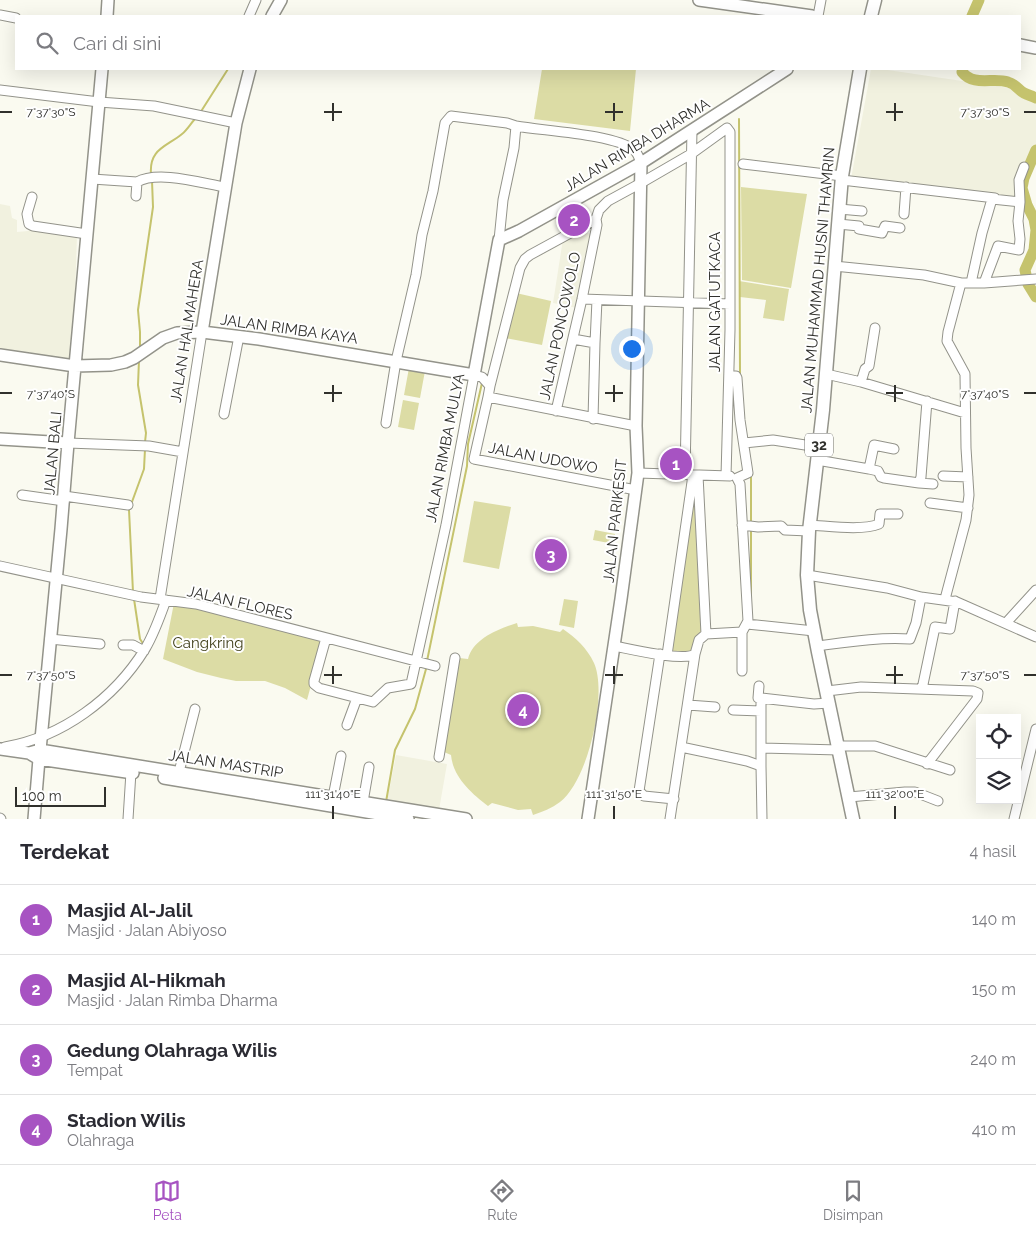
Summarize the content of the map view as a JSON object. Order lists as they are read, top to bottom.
{
  "streets": {
    "highway": ["JALAN MUHAMMAD HUSNI THAMRIN", "32"],
    "main road": [
      "JALAN RIMBA DHARMA",
      "JALAN RIMBA KAYA",
      "JALAN HALMAHERA",
      "JALAN RIMBA MULYA",
      "JALAN BALI",
      "JALAN PARIKESIT",
      "JALAN MASTRIP"
    ],
    "street": [
      "JALAN GATUTKACA",
      "JALAN PONCOWOLO",
      "JALAN UDOWO",
      "JALAN FLORES"
    ]
  },
  "crossings": [
    ["JALAN RIMBA DHARMA", "JALAN RIMBA MULYA"],
    ["JALAN RIMBA DHARMA", "JALAN PARIKESIT"],
    ["JALAN RIMBA KAYA", "JALAN HALMAHERA"],
    ["JALAN RIMBA KAYA", "JALAN RIMBA MULYA"],
    ["JALAN RIMBA KAYA", "JALAN BALI"],
    ["JALAN HALMAHERA", "JALAN BALI"],
    ["JALAN HALMAHERA", "JALAN FLORES"],
    ["JALAN RIMBA MULYA", "JALAN FLORES"],
    ["JALAN BALI", "JALAN FLORES"],
    ["JALAN BALI", "JALAN MASTRIP"],
    ["JALAN UDOWO", "JALAN PARIKESIT"]
  ],
  "parks": ["Cangkring"],
  "scale_bar": "100 m",
  "page": {
    "search": "Cari di sini",
    "pins": [
      "2",
      "1",
      "3",
      "4"
    ],
    "scale": "100 m",
    "heading": ["Terdekat", "4 hasil"],
    "list": [
      {
        "mark": "1",
        "name": "Masjid Al-Jalil",
        "note": "Masjid · Jalan Abiyoso",
        "value": "140 m"
      },
      {
        "mark": "2",
        "name": "Masjid Al-Hikmah",
        "note": "Masjid · Jalan Rimba Dharma",
        "value": "150 m"
      },
      {
        "mark": "3",
        "name": "Gedung Olahraga Wilis",
        "note": "Tempat",
        "value": "240 m"
      },
      {
        "mark": "4",
        "name": "Stadion Wilis",
        "note": "Olahraga",
        "value": "410 m"
      }
    ],
    "nav": ["Peta", "Rute", "Disimpan"]
  },
  "coordinates": [
    "7°37'30\"S",
    "7°37'40\"S",
    "7°37'50\"S",
    "111°31'40\"E",
    "111°31'50\"E",
    "111°32'00\"E"
  ]
}
